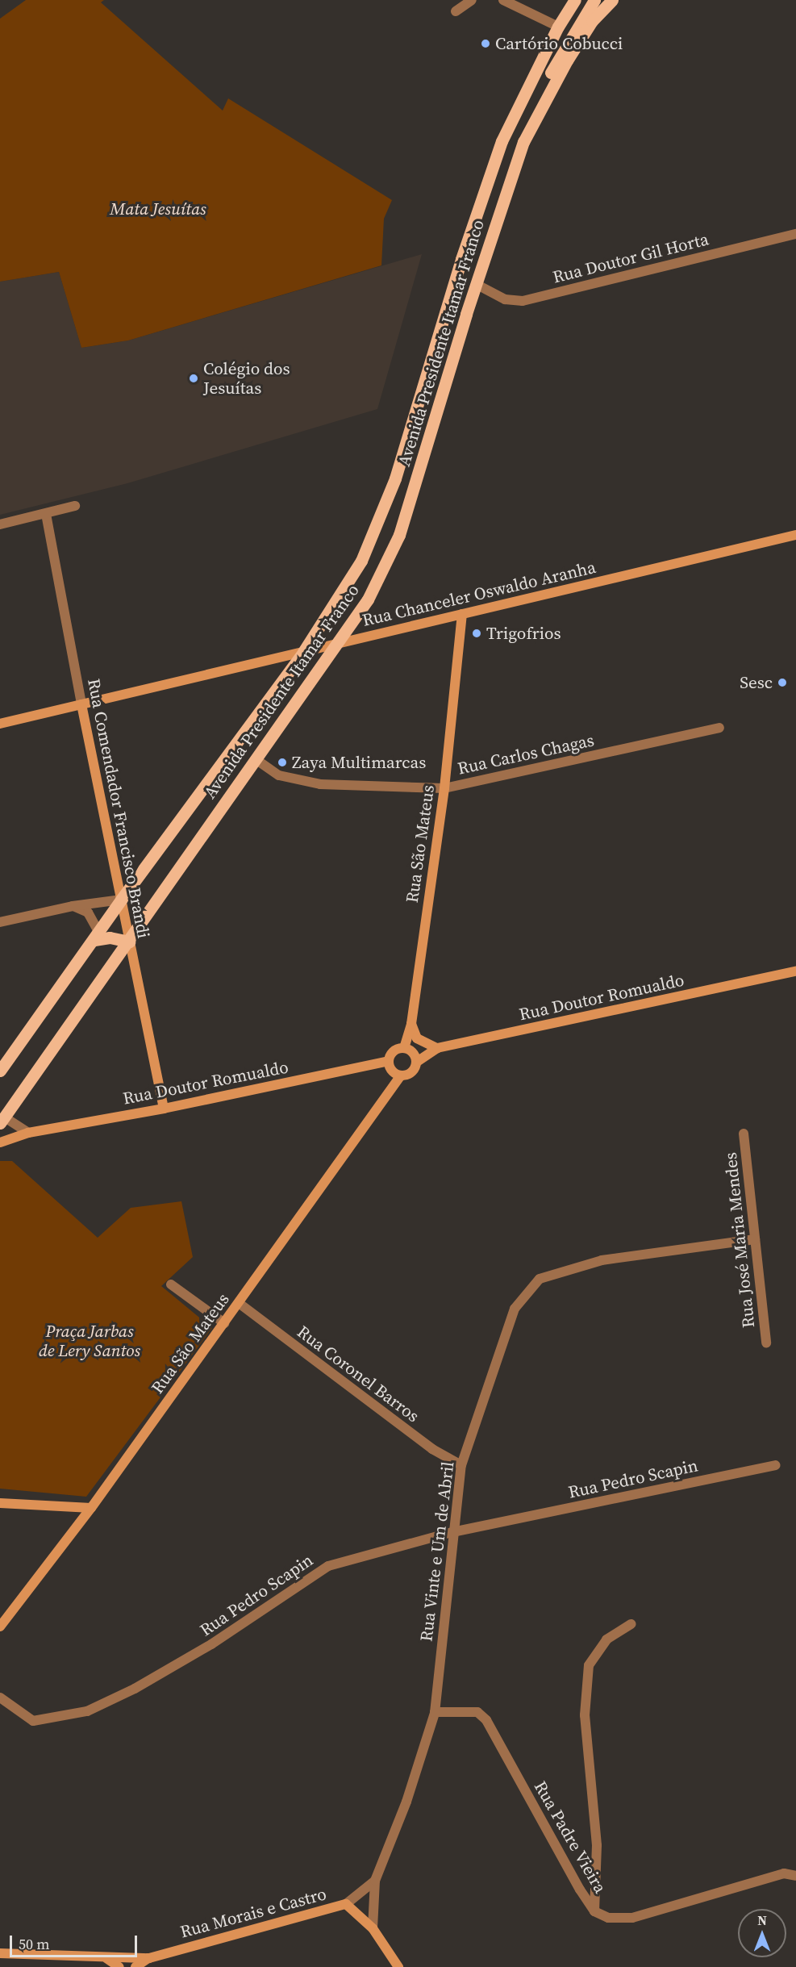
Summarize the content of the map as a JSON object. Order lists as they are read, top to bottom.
{
  "streets": {
    "main road": [
      "Avenida Presidente Itamar Franco",
      "Rua Chanceler Oswaldo Aranha",
      "Rua Comendador Francisco Brandi",
      "Rua São Mateus",
      "Rua Doutor Romualdo",
      "Rua Morais e Castro"
    ],
    "street": [
      "Rua Doutor Gil Horta",
      "Rua Carlos Chagas",
      "Rua José Maria Mendes",
      "Rua Coronel Barros",
      "Rua Pedro Scapin",
      "Rua Vinte e Um de Abril",
      "Rua Padre Vieira"
    ]
  },
  "crossings": [
    ["Rua Doutor Gil Horta", "Avenida Presidente Itamar Franco"],
    ["Avenida Presidente Itamar Franco", "Rua Chanceler Oswaldo Aranha"],
    ["Avenida Presidente Itamar Franco", "Rua Carlos Chagas"],
    ["Avenida Presidente Itamar Franco", "Rua Comendador Francisco Brandi"],
    ["Rua Chanceler Oswaldo Aranha", "Rua Comendador Francisco Brandi"],
    ["Rua Chanceler Oswaldo Aranha", "Rua São Mateus"],
    ["Rua Carlos Chagas", "Rua São Mateus"],
    ["Rua Comendador Francisco Brandi", "Rua Doutor Romualdo"],
    ["Rua São Mateus", "Rua Doutor Romualdo"],
    ["Rua São Mateus", "Rua Coronel Barros"],
    ["Rua José Maria Mendes", "Rua Vinte e Um de Abril"],
    ["Rua Coronel Barros", "Rua Vinte e Um de Abril"],
    ["Rua Pedro Scapin", "Rua Vinte e Um de Abril"],
    ["Rua Vinte e Um de Abril", "Rua Padre Vieira"]
  ],
  "parks": ["Mata Jesuítas", "Praça Jarbas de Lery Santos"],
  "places": [
    "Cartório Cobucci",
    "Colégio dos Jesuítas",
    "Trigofrios",
    "Sesc",
    "Zaya Multimarcas"
  ],
  "scale_bar": "50 m",
  "north": "top"
}
